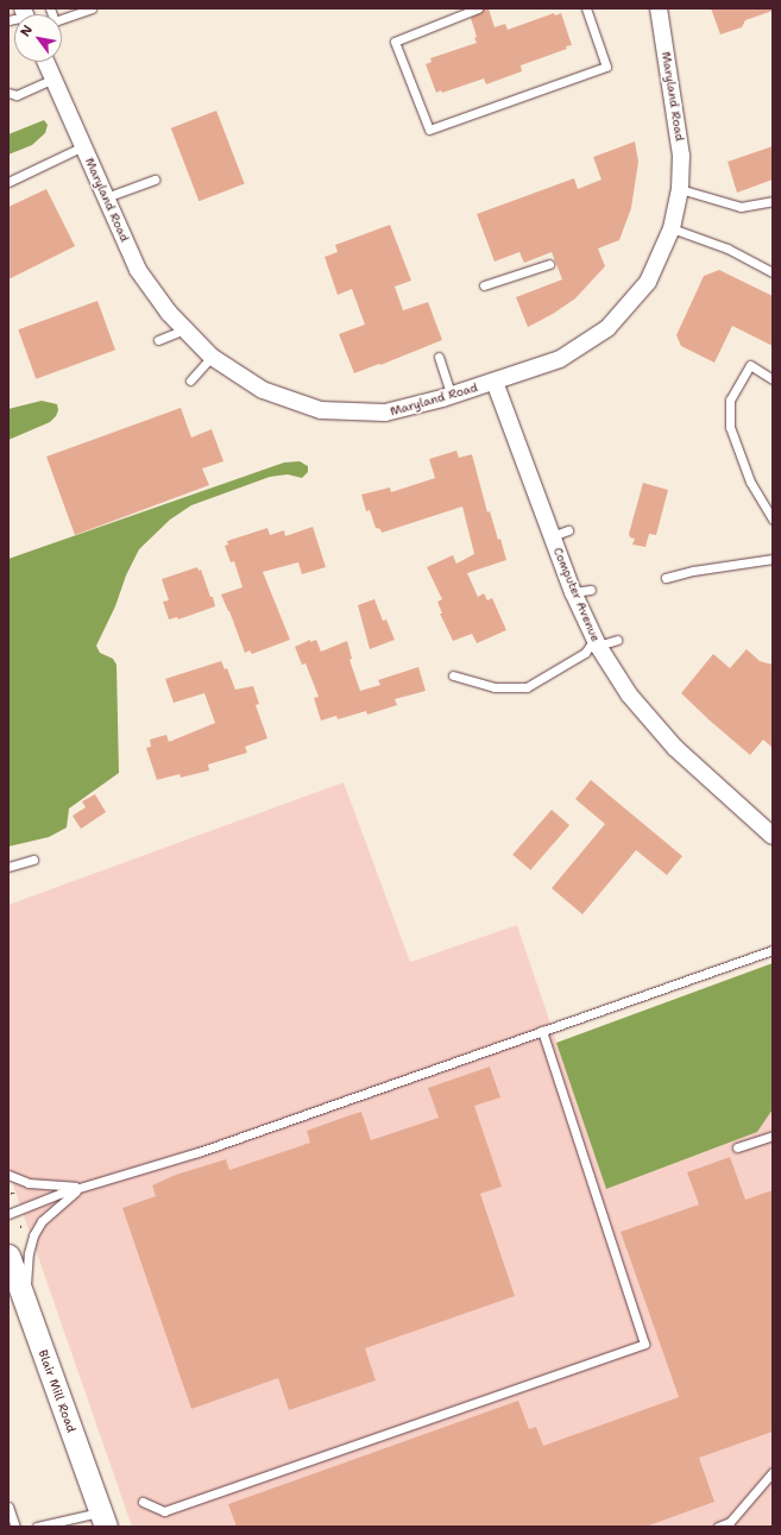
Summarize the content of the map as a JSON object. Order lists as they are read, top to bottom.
{
  "streets": {
    "main road": ["Blair Mill Road"],
    "street": ["Maryland Road", "Computer Avenue"]
  },
  "crossings": [
    ["Maryland Road", "Computer Avenue"]
  ],
  "north": "top left"
}
